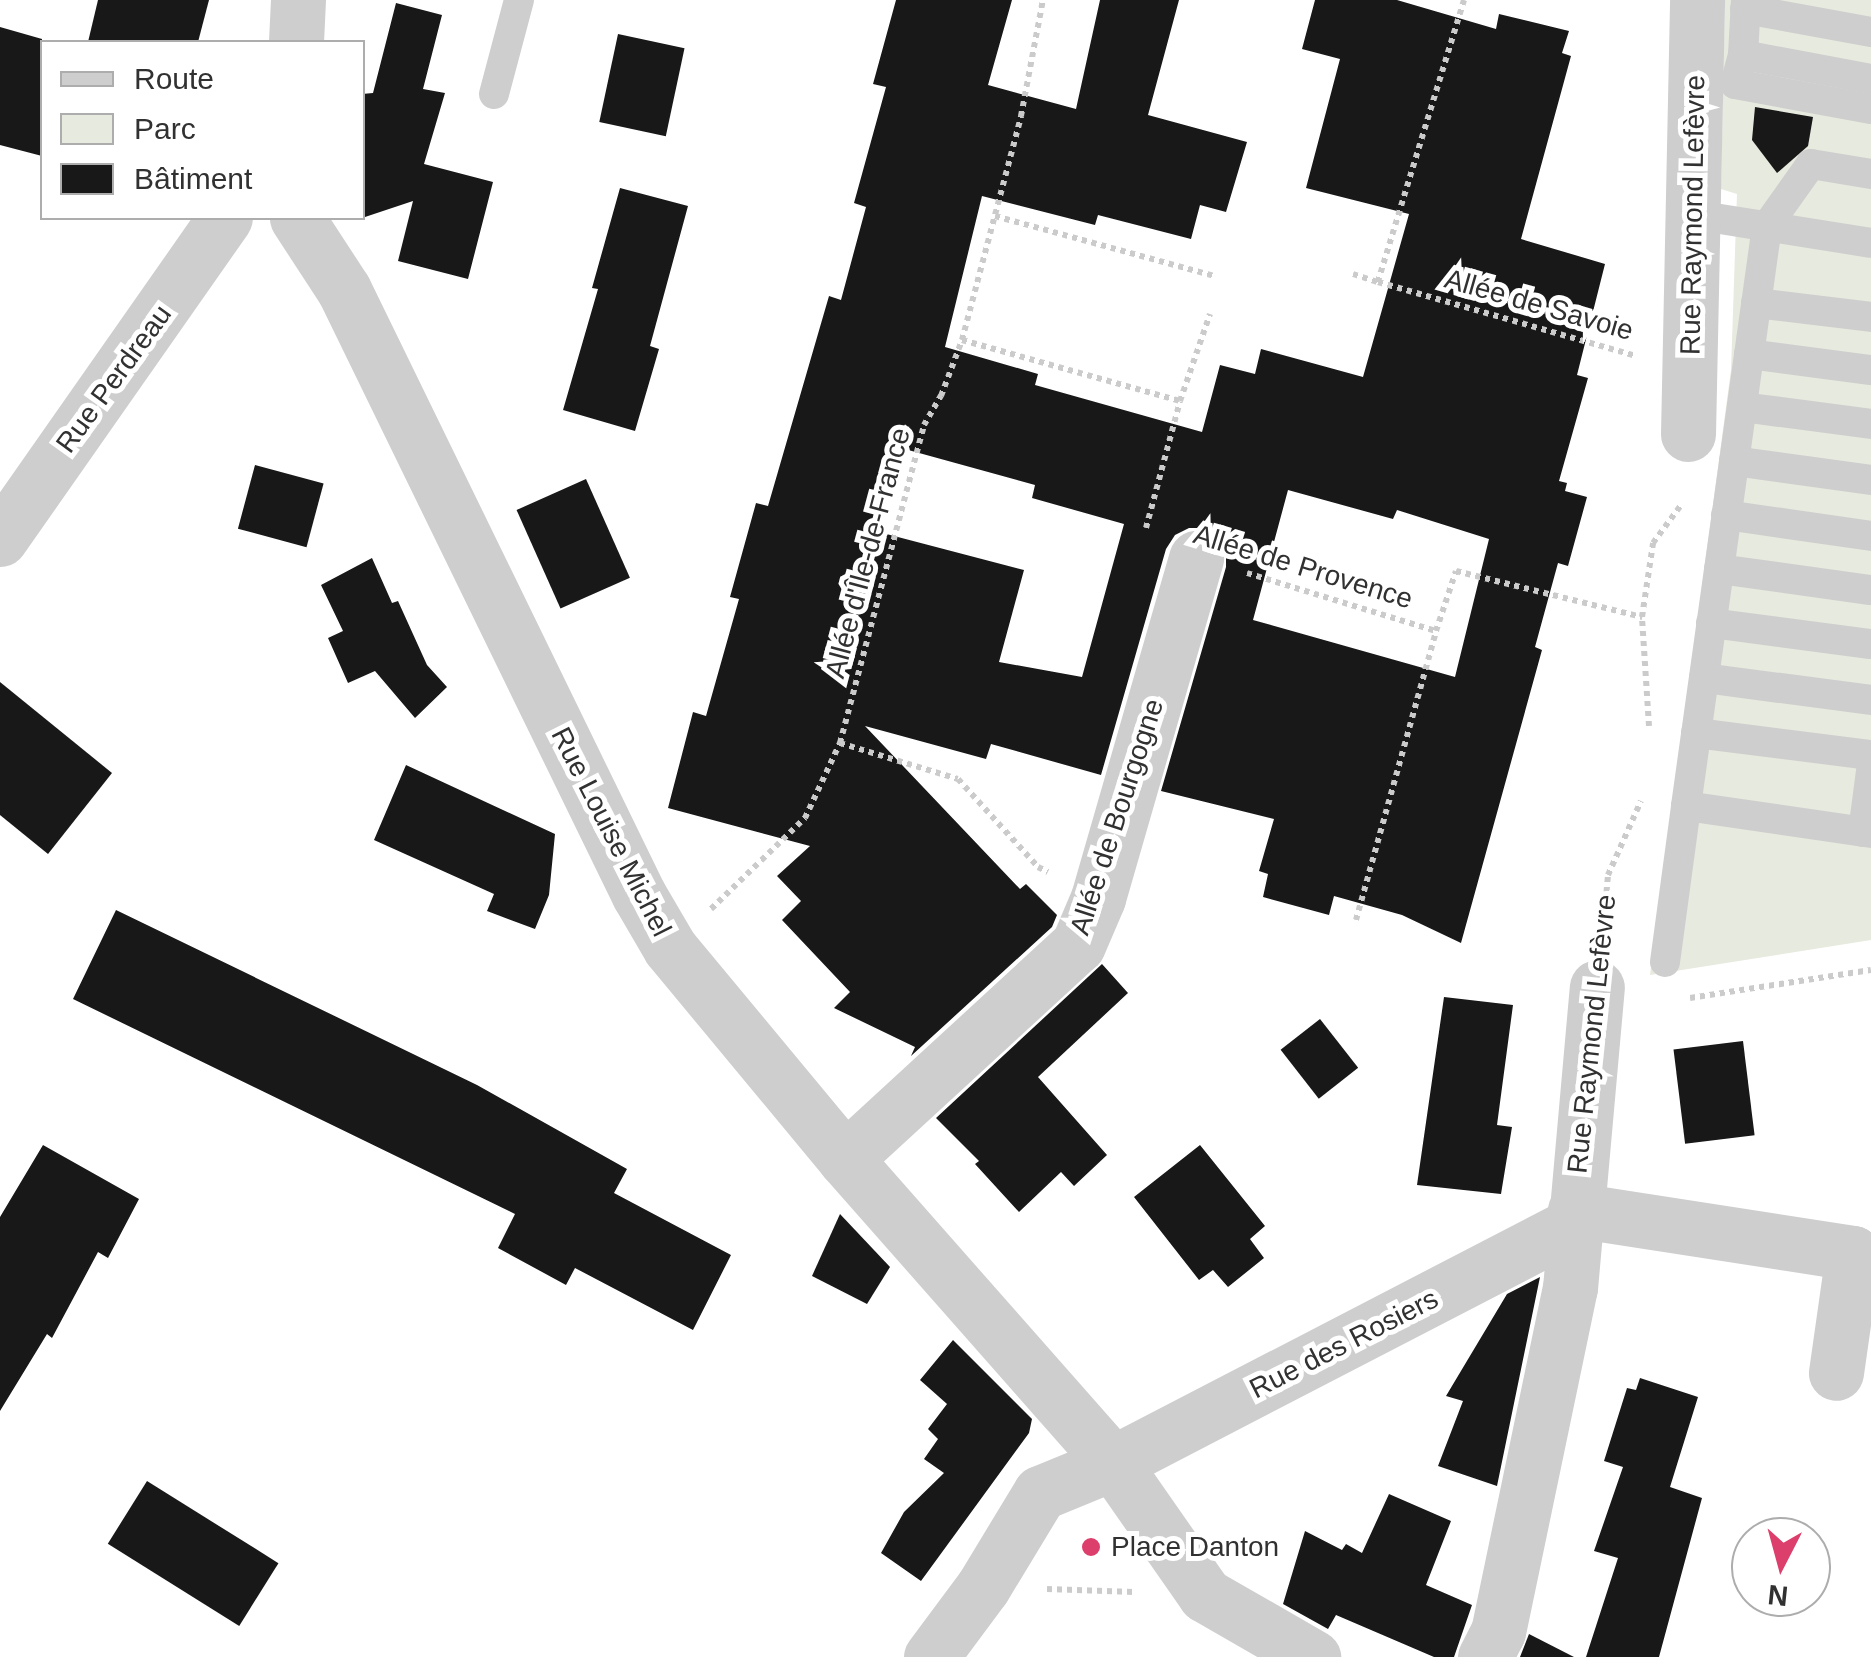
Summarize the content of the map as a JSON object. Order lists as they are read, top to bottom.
{
  "streets": {
    "street": [
      "Rue Raymond Lefèvre",
      "Rue Perdreau",
      "Allée de Bourgogne",
      "Rue Louise Michel",
      "Rue des Rosiers"
    ],
    "path": ["Allée de Savoie", "Allée d'Île-de-France", "Allée de Provence"]
  },
  "crossings": [
    ["Rue Raymond Lefèvre", "Allée de Savoie"],
    ["Rue Raymond Lefèvre", "Rue des Rosiers"],
    ["Allée d'Île-de-France", "Rue Louise Michel"],
    ["Allée de Provence", "Allée de Bourgogne"],
    ["Allée de Bourgogne", "Rue Louise Michel"],
    ["Rue Louise Michel", "Rue des Rosiers"]
  ],
  "places": ["Place Danton"],
  "legend": ["Route", "Parc", "Bâtiment"],
  "north": "bottom"
}
